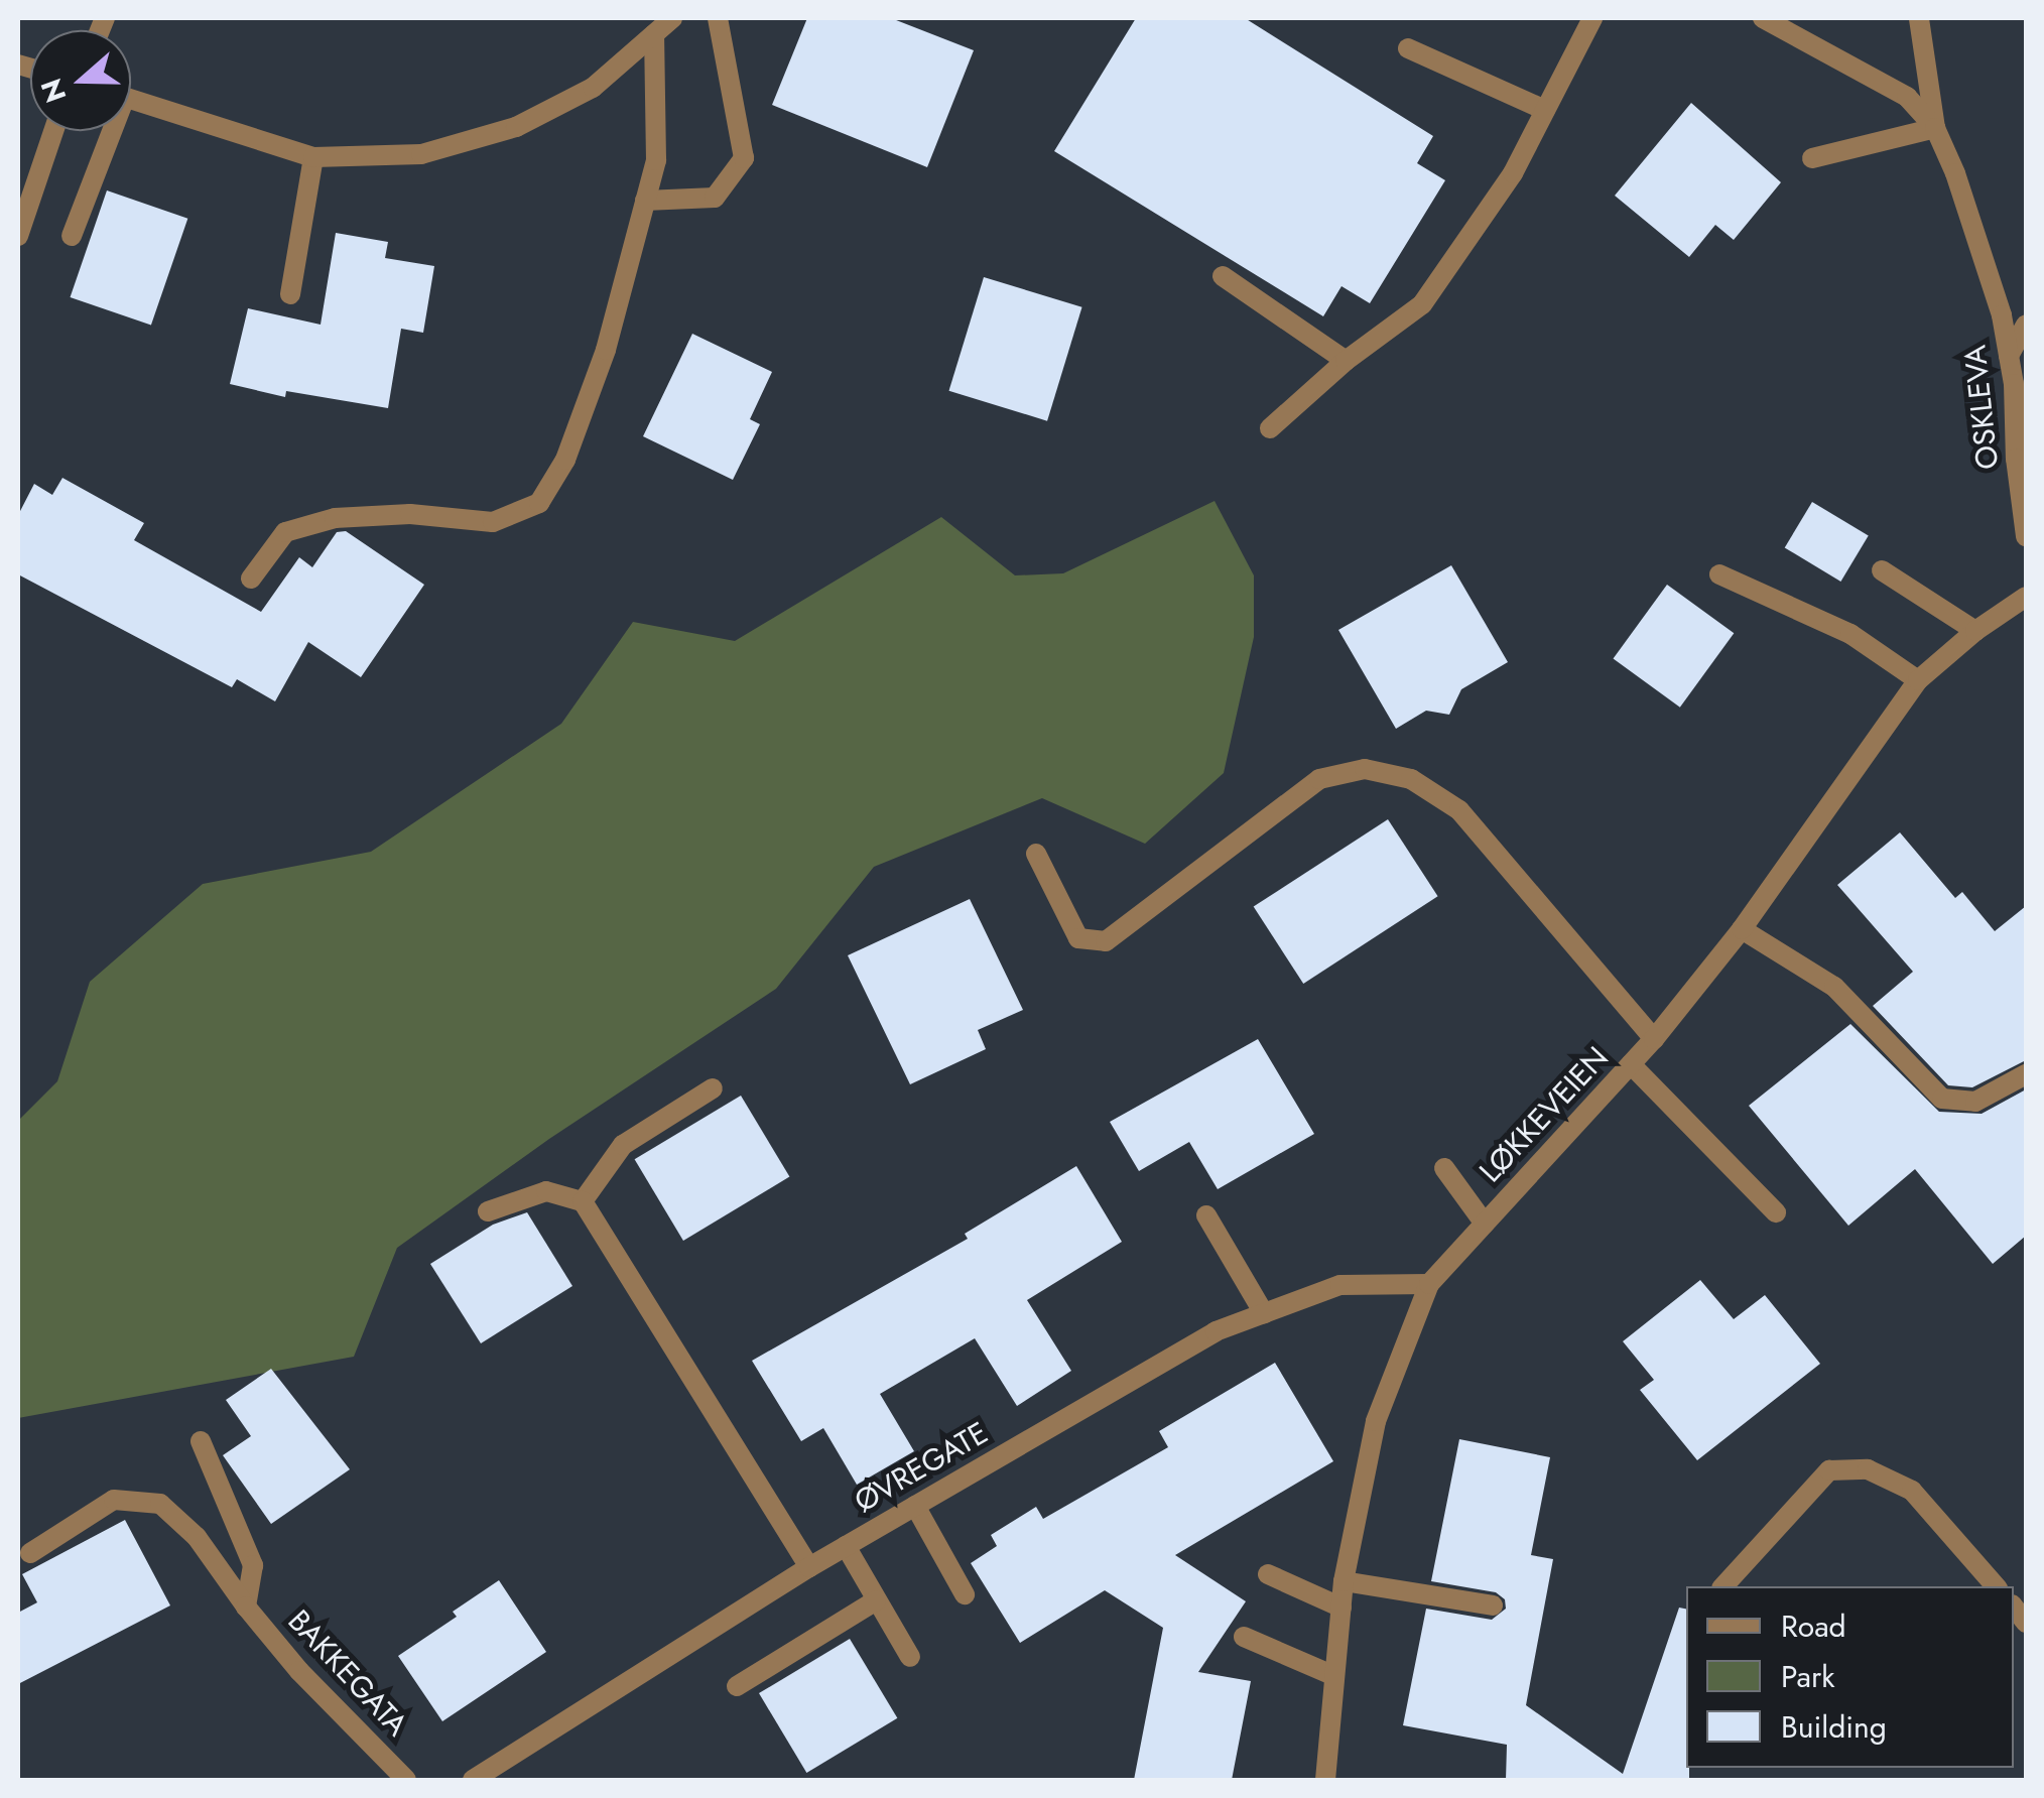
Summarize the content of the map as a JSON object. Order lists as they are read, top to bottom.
{
  "streets": {
    "street": [
      "OSKLEVA",
      "LØKKEVEIEN",
      "ØVREGATE",
      "BAKKEGATA"
    ]
  },
  "crossings": [
    ["LØKKEVEIEN", "ØVREGATE"]
  ],
  "legend": ["Road", "Park", "Building"],
  "north": "left"
}
